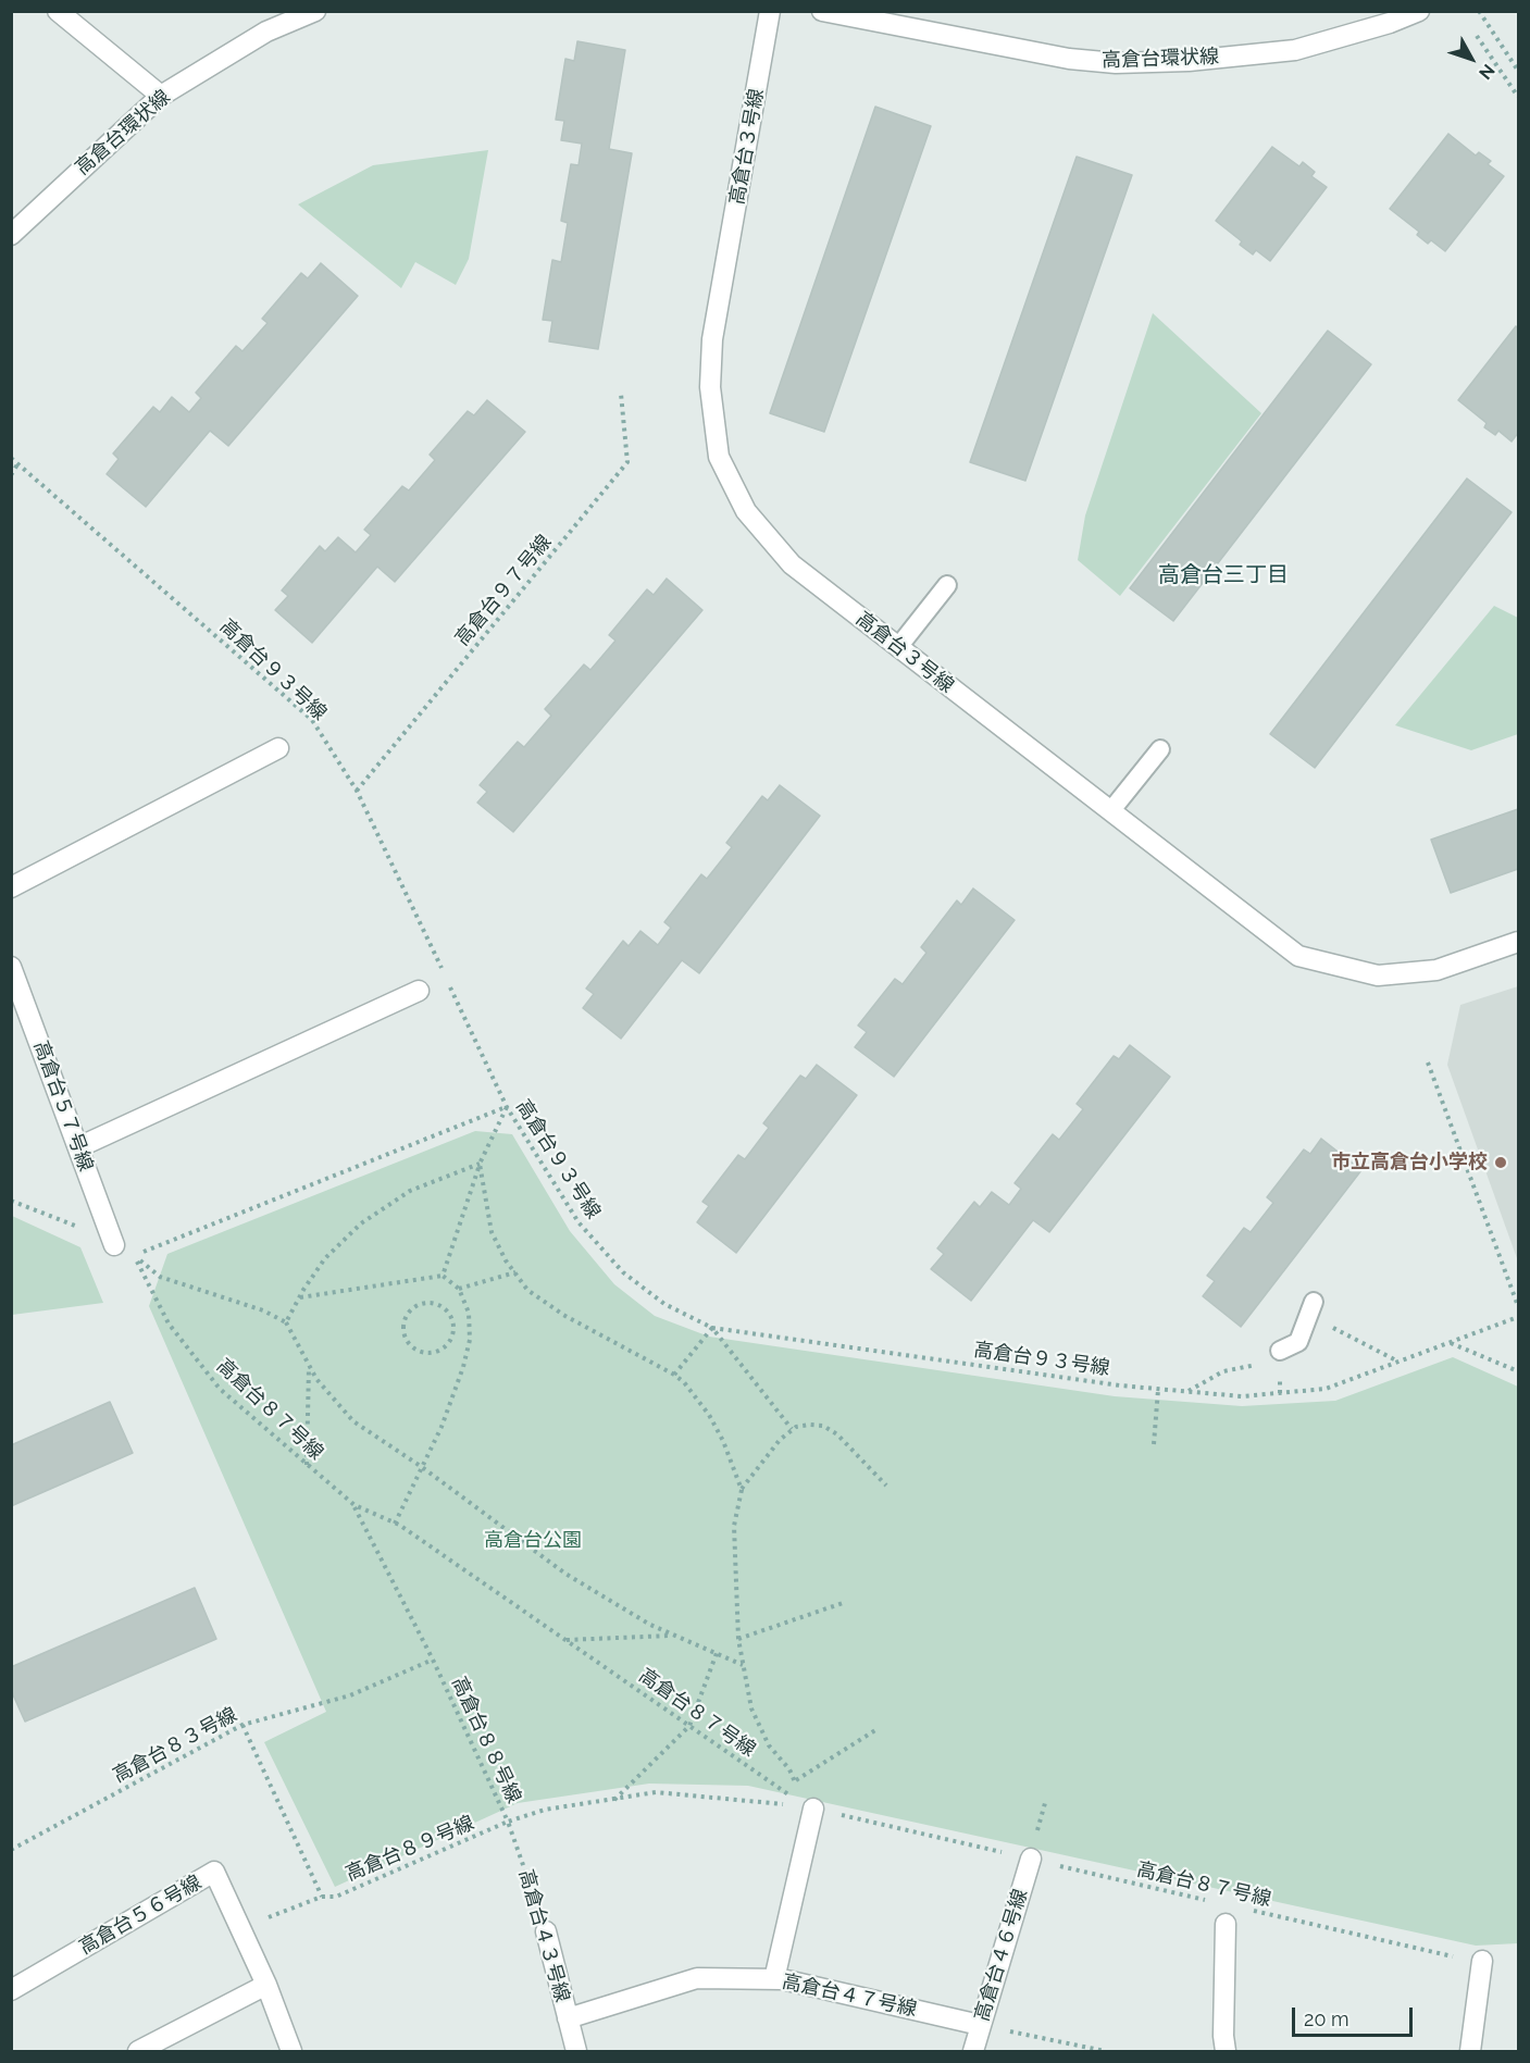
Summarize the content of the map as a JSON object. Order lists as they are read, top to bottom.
{
  "streets": {
    "street": [
      "高倉台環状線",
      "高倉台３号線",
      "高倉台５７号線",
      "高倉台５６号線",
      "高倉台４３号線",
      "高倉台４６号線",
      "高倉台４７号線"
    ],
    "path": [
      "高倉台９７号線",
      "高倉台９３号線",
      "高倉台８７号線",
      "高倉台８８号線",
      "高倉台８３号線",
      "高倉台８９号線"
    ]
  },
  "crossings": [
    ["高倉台９７号線", "高倉台９３号線"],
    ["高倉台８７号線", "高倉台８８号線"],
    ["高倉台８７号線", "高倉台４６号線"],
    ["高倉台８８号線", "高倉台８３号線"],
    ["高倉台８８号線", "高倉台８９号線"],
    ["高倉台８８号線", "高倉台４３号線"],
    ["高倉台８９号線", "高倉台５６号線"],
    ["高倉台８９号線", "高倉台４３号線"],
    ["高倉台４３号線", "高倉台４７号線"],
    ["高倉台４６号線", "高倉台４７号線"]
  ],
  "districts": ["高倉台三丁目"],
  "parks": ["高倉台公園"],
  "places": ["市立高倉台小学校"],
  "scale_bar": "20 m",
  "north": "bottom right"
}
